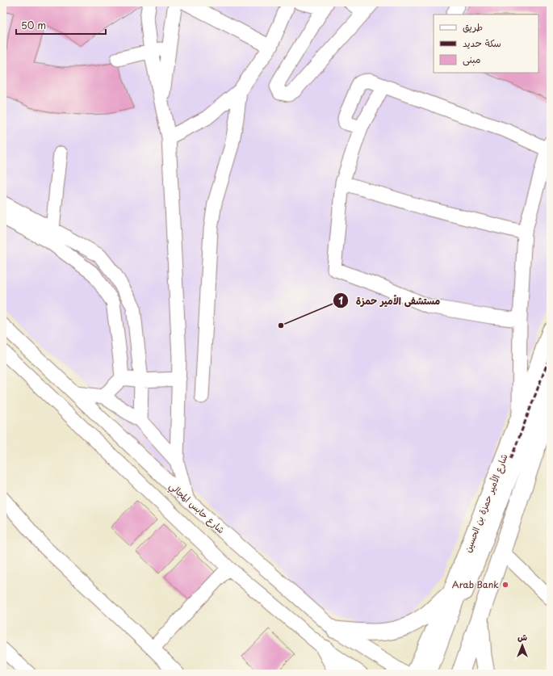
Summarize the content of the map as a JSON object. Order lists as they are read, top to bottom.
{
  "streets": {
    "main road": ["شارع الأمير حمزة بن الحسين"],
    "street": ["شارع حابس المجالي"]
  },
  "places": ["مستشفى الأمير حمزة", "Arab Bank"],
  "legend": ["طريق", "سكة حديد", "مبنى"],
  "scale_bar": "50 m",
  "north": "top"
}
